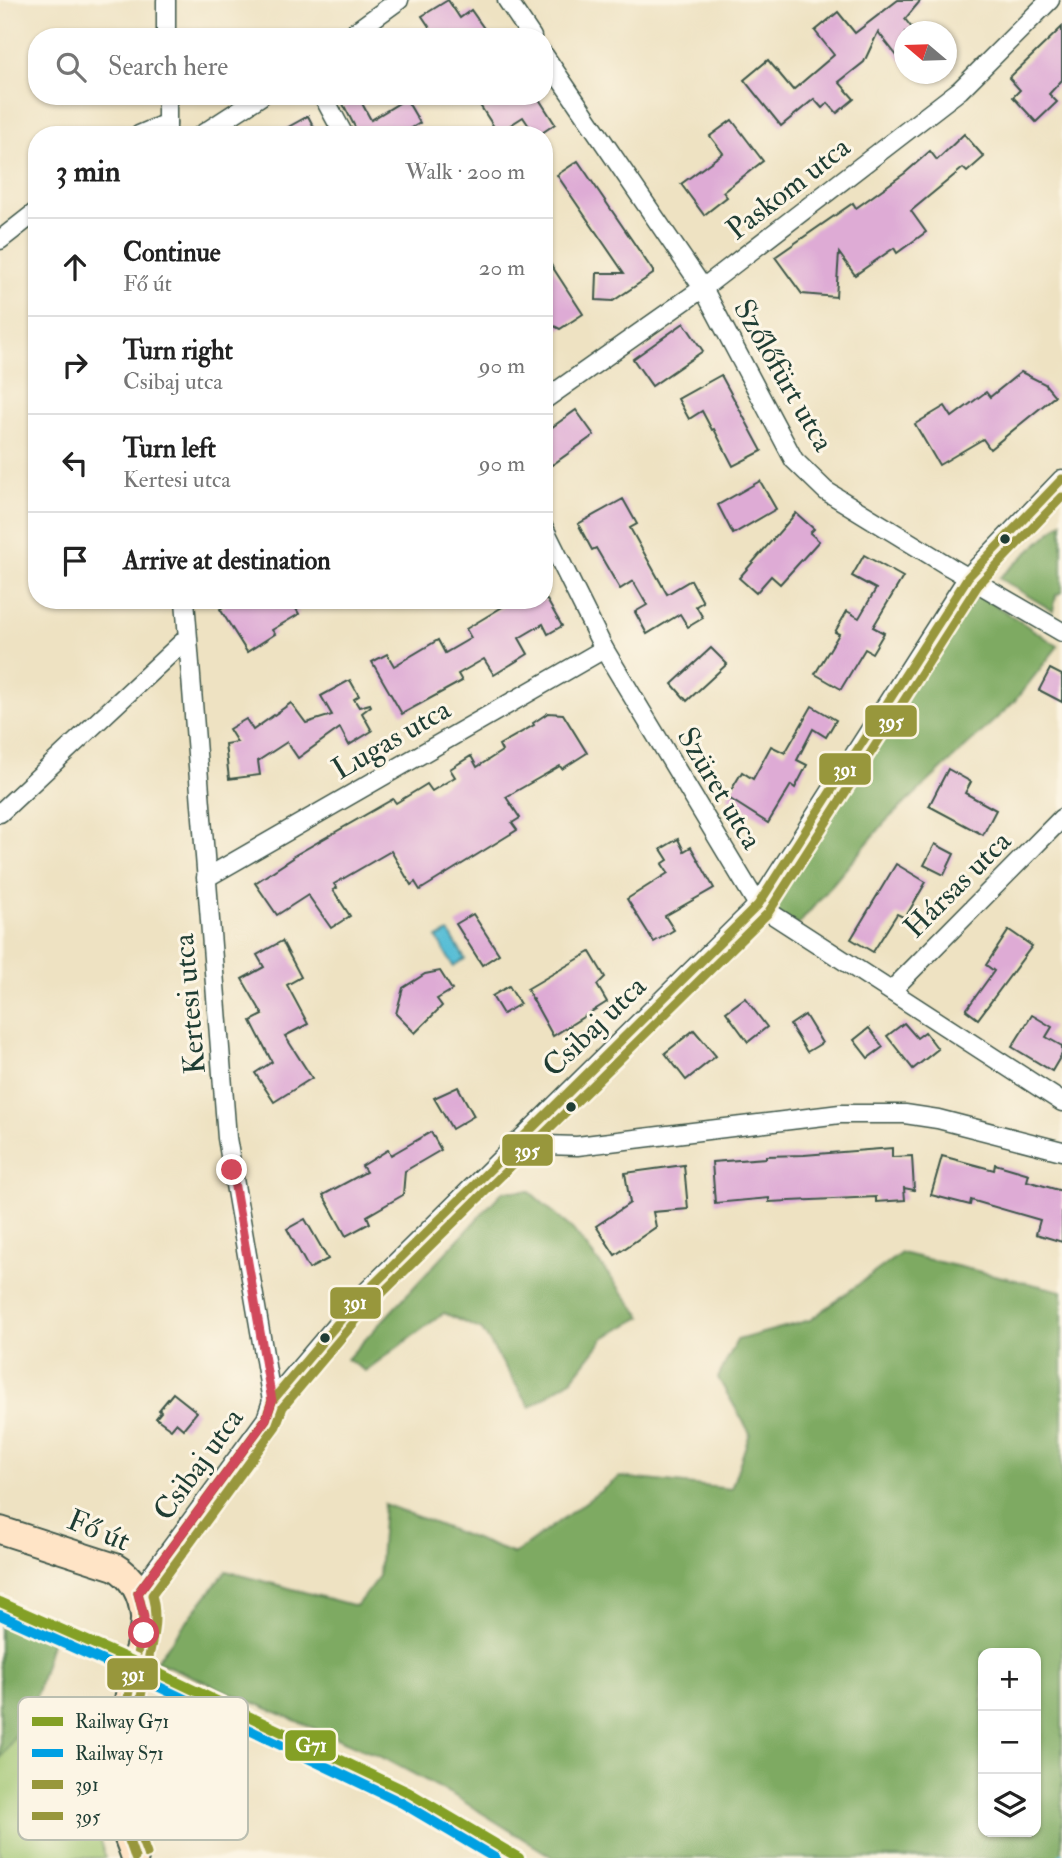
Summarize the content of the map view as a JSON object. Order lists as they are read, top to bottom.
{
  "streets": {
    "main road": ["Fő út"],
    "street": [
      "Paskom utca",
      "Szőlőfürt utca",
      "Lugas utca",
      "Szüret utca",
      "Hársas utca",
      "Kertesi utca",
      "Csibaj utca"
    ]
  },
  "crossings": [
    ["Paskom utca", "Szőlőfürt utca"],
    ["Szőlőfürt utca", "Csibaj utca"],
    ["Lugas utca", "Szüret utca"],
    ["Lugas utca", "Kertesi utca"],
    ["Szüret utca", "Hársas utca"],
    ["Szüret utca", "Csibaj utca"],
    ["Kertesi utca", "Csibaj utca"],
    ["Csibaj utca", "Fő út"]
  ],
  "lines": [
    "transit line 391",
    "transit line 395",
    "rail line G71",
    "rail line S71"
  ],
  "legend": [
    "Railway G71",
    "Railway S71",
    "391",
    "395"
  ],
  "north": "left",
  "page": {
    "search": "Search here",
    "heading": ["3 min", "Walk · 200 m"],
    "list": [
      ["Continue", "Fő út", "20 m"],
      ["Turn right", "Csibaj utca", "90 m"],
      ["Turn left", "Kertesi utca", "90 m"],
      "Arrive at destination"
    ],
    "map_buttons": ["+", "−"]
  }
}
